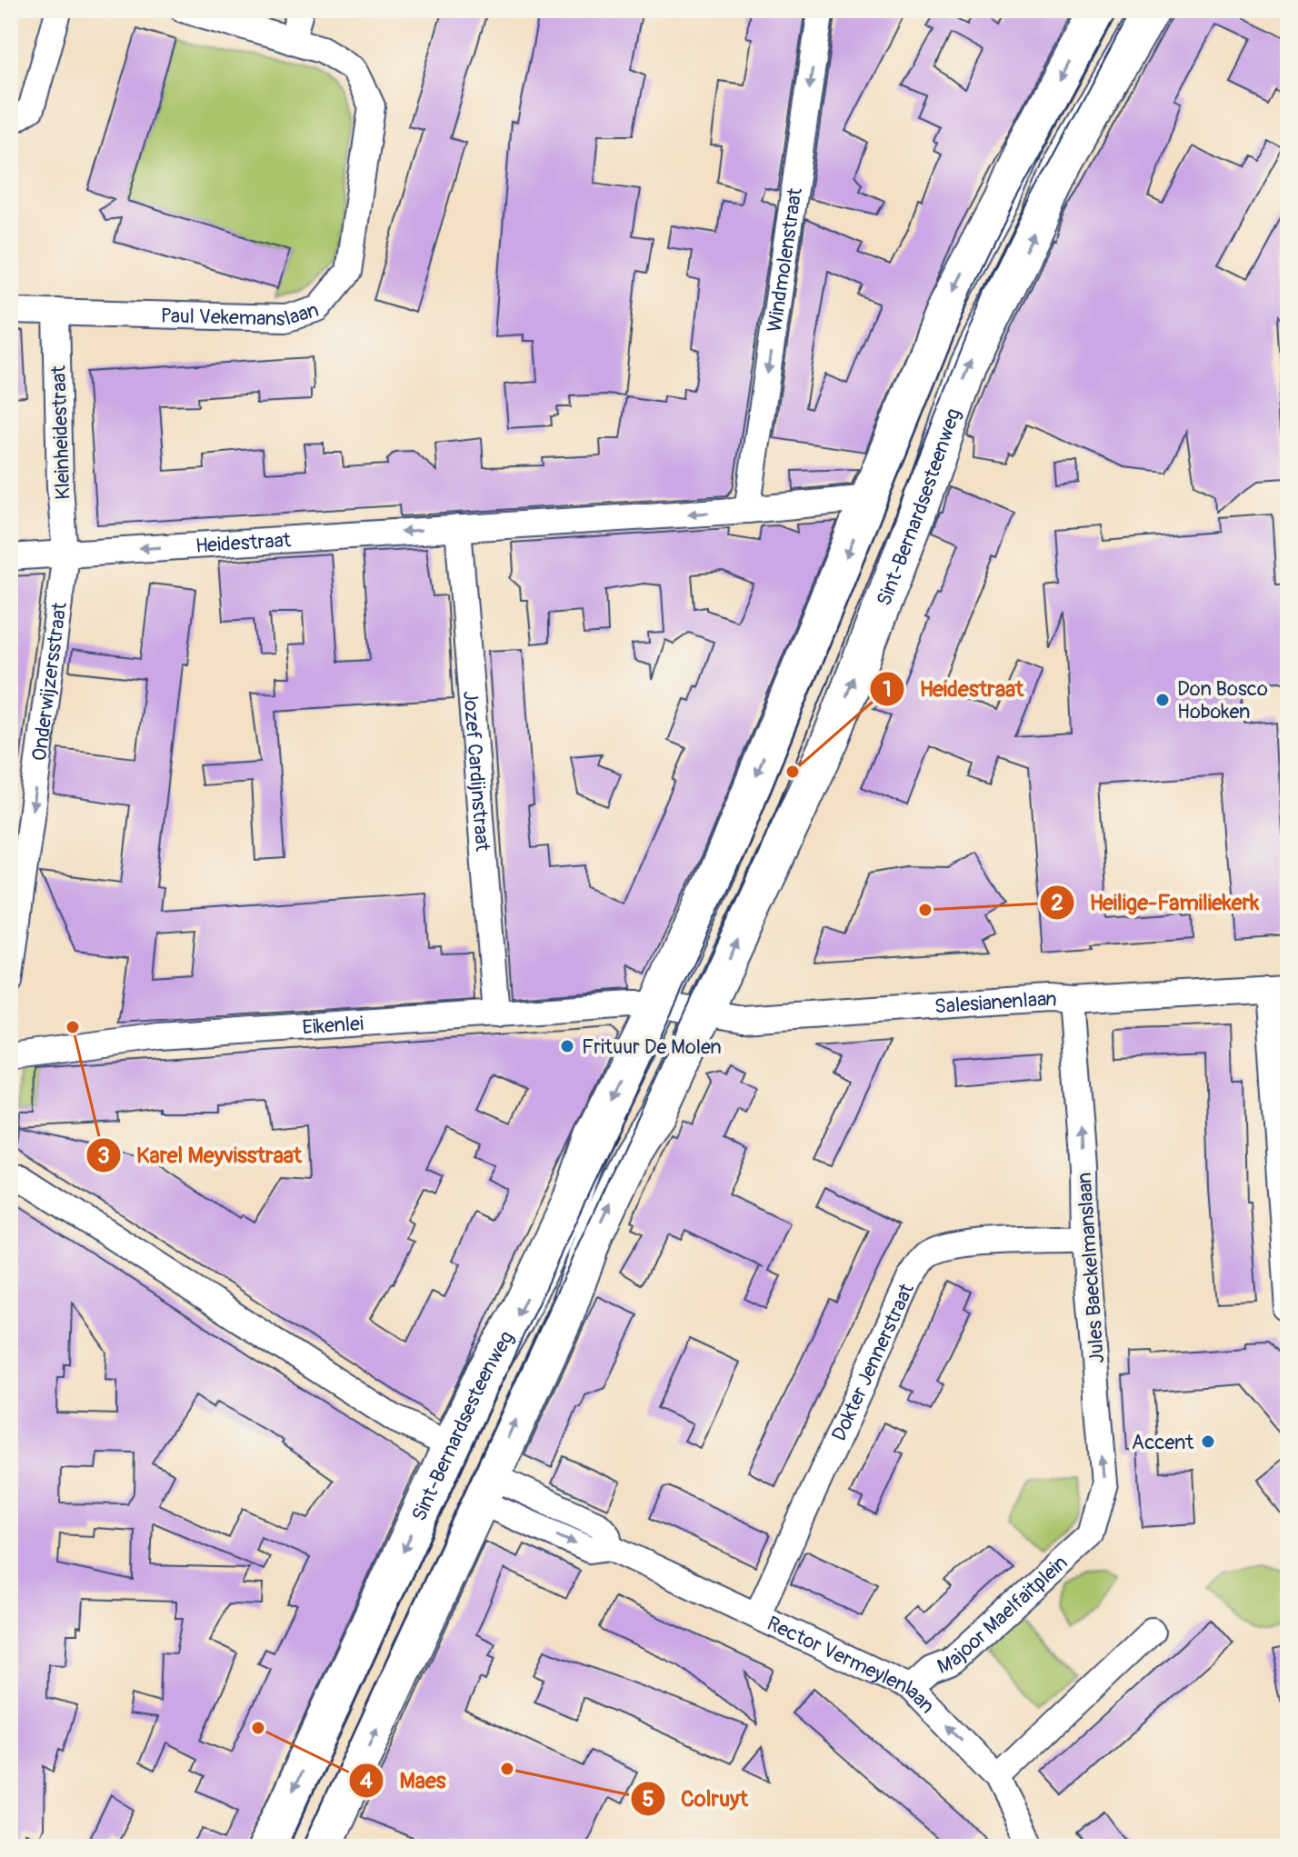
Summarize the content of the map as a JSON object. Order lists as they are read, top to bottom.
{
  "streets": {
    "main road": ["Sint-Bernardsesteenweg"],
    "street": [
      "Windmolenstraat",
      "Paul Vekemanslaan",
      "Kleinheidestraat",
      "Heidestraat",
      "Onderwijzersstraat",
      "Jozef Cardijnstraat",
      "Salesianenlaan",
      "Eikenlei",
      "Jules Baeckelmanslaan",
      "Dokter Jennerstraat",
      "Majoor Maelfaitplein",
      "Rector Vermeylenlaan"
    ]
  },
  "crossings": [
    ["Windmolenstraat", "Heidestraat"],
    ["Paul Vekemanslaan", "Kleinheidestraat"],
    ["Kleinheidestraat", "Heidestraat"],
    ["Kleinheidestraat", "Onderwijzersstraat"],
    ["Sint-Bernardsesteenweg", "Heidestraat"],
    ["Sint-Bernardsesteenweg", "Salesianenlaan"],
    ["Sint-Bernardsesteenweg", "Eikenlei"],
    ["Sint-Bernardsesteenweg", "Rector Vermeylenlaan"],
    ["Heidestraat", "Onderwijzersstraat"],
    ["Heidestraat", "Jozef Cardijnstraat"],
    ["Jozef Cardijnstraat", "Eikenlei"],
    ["Salesianenlaan", "Jules Baeckelmanslaan"],
    ["Jules Baeckelmanslaan", "Dokter Jennerstraat"],
    ["Jules Baeckelmanslaan", "Majoor Maelfaitplein"],
    ["Dokter Jennerstraat", "Rector Vermeylenlaan"],
    ["Majoor Maelfaitplein", "Rector Vermeylenlaan"]
  ],
  "one_way": ["Windmolenstraat", "Heidestraat", "Onderwijzersstraat"],
  "places": [
    "Don Bosco Hoboken",
    "Heidestraat",
    "Heilige-Familiekerk",
    "Karel Meyvisstraat",
    "Frituur De Molen",
    "Accent",
    "Maes",
    "Colruyt"
  ]
}
